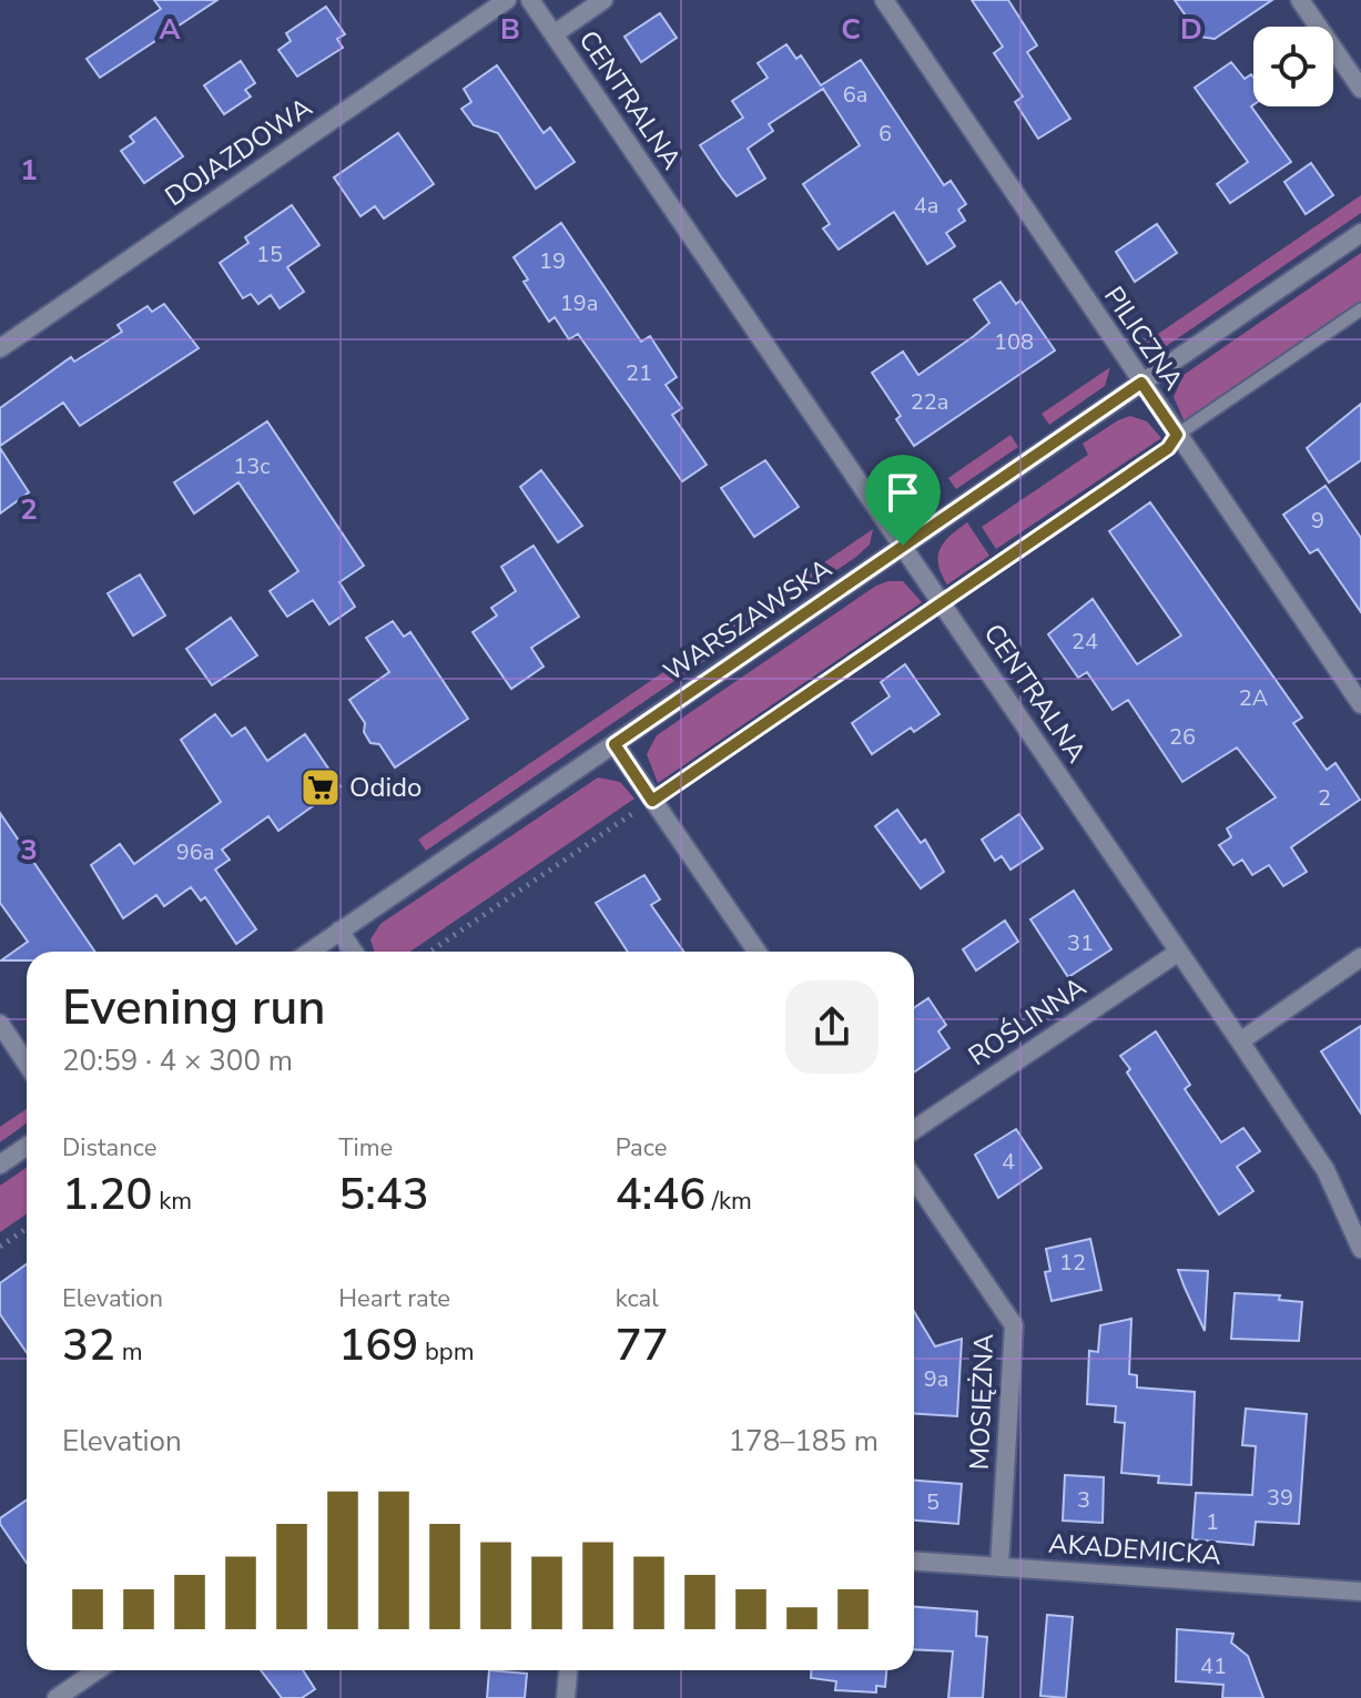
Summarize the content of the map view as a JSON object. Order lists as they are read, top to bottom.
{
  "streets": {
    "street": [
      "CENTRALNA",
      "DOJAZDOWA",
      "PILICZNA",
      "WARSZAWSKA",
      "ROŚLINNA",
      "MOSIĘŻNA",
      "AKADEMICKA"
    ]
  },
  "crossings": [
    ["CENTRALNA", "WARSZAWSKA"],
    ["CENTRALNA", "ROŚLINNA"],
    ["PILICZNA", "WARSZAWSKA"],
    ["MOSIĘŻNA", "AKADEMICKA"]
  ],
  "places": {
    "supermarket": ["Odido"]
  },
  "house_numbers": [
    "6a",
    "6",
    "4a",
    "15",
    "19",
    "19a",
    "108",
    "21",
    "22a",
    "13c",
    "9",
    "24",
    "2A",
    "26",
    "2",
    "96a",
    "31",
    "4",
    "12",
    "9a",
    "39",
    "3",
    "5",
    "1",
    "41"
  ],
  "page": {
    "heading": ["Evening run", "20:59 · 4 × 300 m"],
    "stats": [
      ["Distance", "1.20 km"],
      ["Time", "5:43"],
      ["Pace", "4:46 /km"],
      ["Elevation", "32 m"],
      ["Heart rate", "169 bpm"],
      ["kcal", "77"]
    ],
    "chart": ["Elevation", "178–185 m"]
  },
  "grid": {
    "columns": [
      "A",
      "B",
      "C",
      "D"
    ],
    "rows": ["1", "2", "3"]
  }
}
